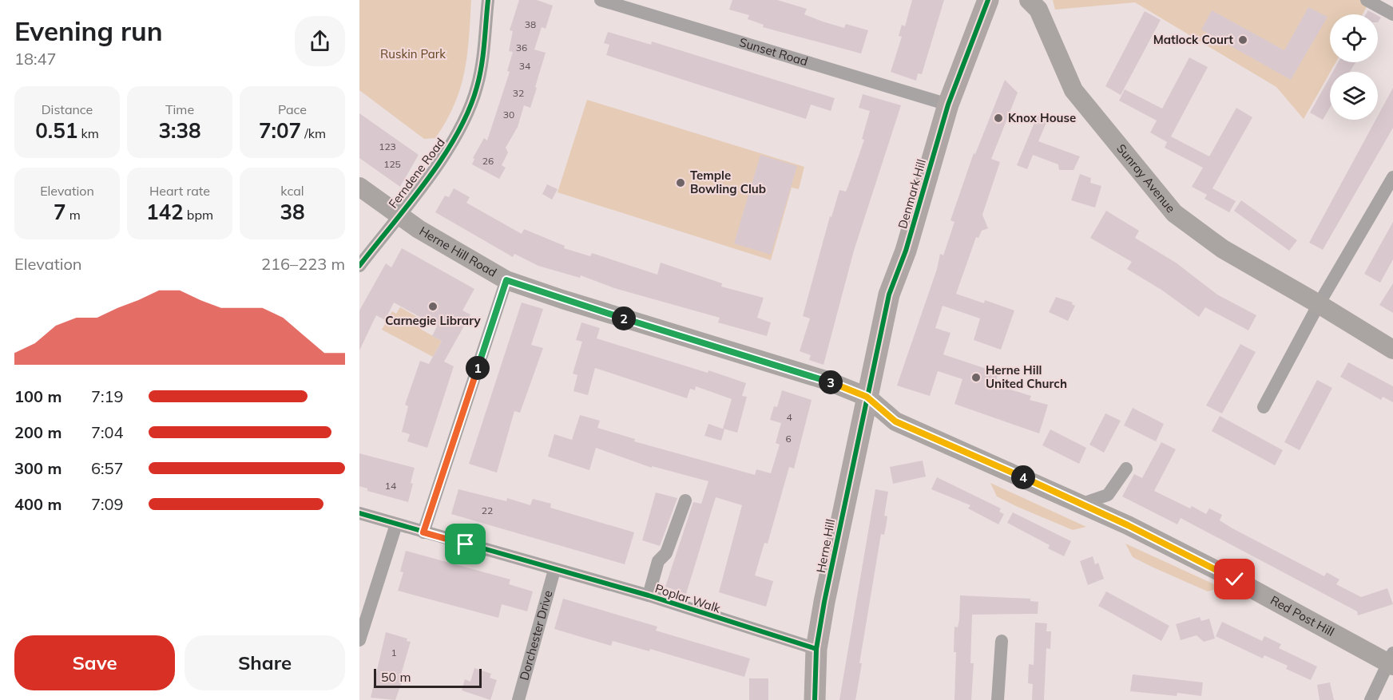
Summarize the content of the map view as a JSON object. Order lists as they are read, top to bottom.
{
  "streets": {
    "main road": ["Denmark Hill", "Herne Hill"],
    "street": [
      "Sunset Road",
      "Ferndene Road",
      "Sunray Avenue",
      "Herne Hill Road",
      "Poplar Walk",
      "Red Post Hill",
      "Dorchester Drive"
    ]
  },
  "crossings": [
    ["Sunset Road", "Denmark Hill"],
    ["Ferndene Road", "Herne Hill Road"],
    ["Denmark Hill", "Herne Hill Road"],
    ["Denmark Hill", "Herne Hill"],
    ["Denmark Hill", "Red Post Hill"],
    ["Herne Hill Road", "Herne Hill"],
    ["Herne Hill Road", "Red Post Hill"],
    ["Herne Hill", "Poplar Walk"],
    ["Herne Hill", "Red Post Hill"],
    ["Poplar Walk", "Dorchester Drive"]
  ],
  "parks": ["Ruskin Park"],
  "places": [
    "Matlock Court",
    "Knox House",
    "Temple Bowling Club",
    "Carnegie Library",
    "Herne Hill United Church"
  ],
  "house_numbers": [
    "38",
    "36",
    "34",
    "32",
    "30",
    "123",
    "26",
    "125",
    "4",
    "6",
    "14",
    "22",
    "1"
  ],
  "scale_bar": "50 m",
  "page": {
    "heading": ["Evening run", "18:47"],
    "stats": [
      ["Distance", "0.51 km"],
      ["Time", "3:38"],
      ["Pace", "7:07 /km"],
      ["Elevation", "7 m"],
      ["Heart rate", "142 bpm"],
      ["kcal", "38"]
    ],
    "chart": ["Elevation", "216–223 m"],
    "pins": [
      "2",
      "1",
      "3",
      "4"
    ],
    "list": [
      {
        "name": "100 m",
        "note": "7:19"
      },
      {
        "name": "200 m",
        "note": "7:04"
      },
      {
        "name": "300 m",
        "note": "6:57"
      },
      {
        "name": "400 m",
        "note": "7:09"
      }
    ],
    "buttons": ["Save", "Share"],
    "scale": "50 m"
  }
}
